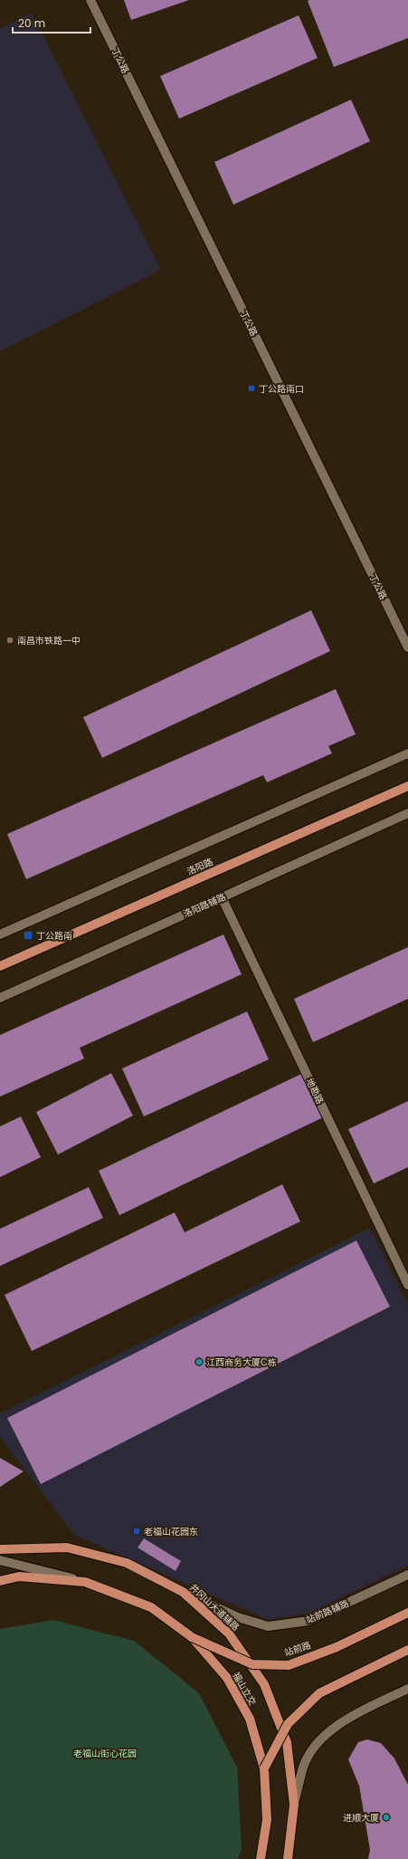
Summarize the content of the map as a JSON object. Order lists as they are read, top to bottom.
{
  "streets": {
    "main road": [
      "洛阳路",
      "井冈山大道辅路",
      "站前路",
      "福山立交"
    ],
    "street": [
      "丁公路",
      "洛阳路辅路",
      "地勘路",
      "站前路辅路"
    ]
  },
  "crossings": [
    ["洛阳路辅路", "地勘路"],
    ["井冈山大道辅路", "站前路辅路"],
    ["站前路", "福山立交"]
  ],
  "parks": ["老福山街心花园"],
  "places": {
    "transit": ["丁公路南口", "丁公路南", "老福山花园东"],
    "other": ["南昌市铁路一中", "江西商务大厦C栋", "进顺大厦"]
  },
  "scale_bar": "20 m"
}
